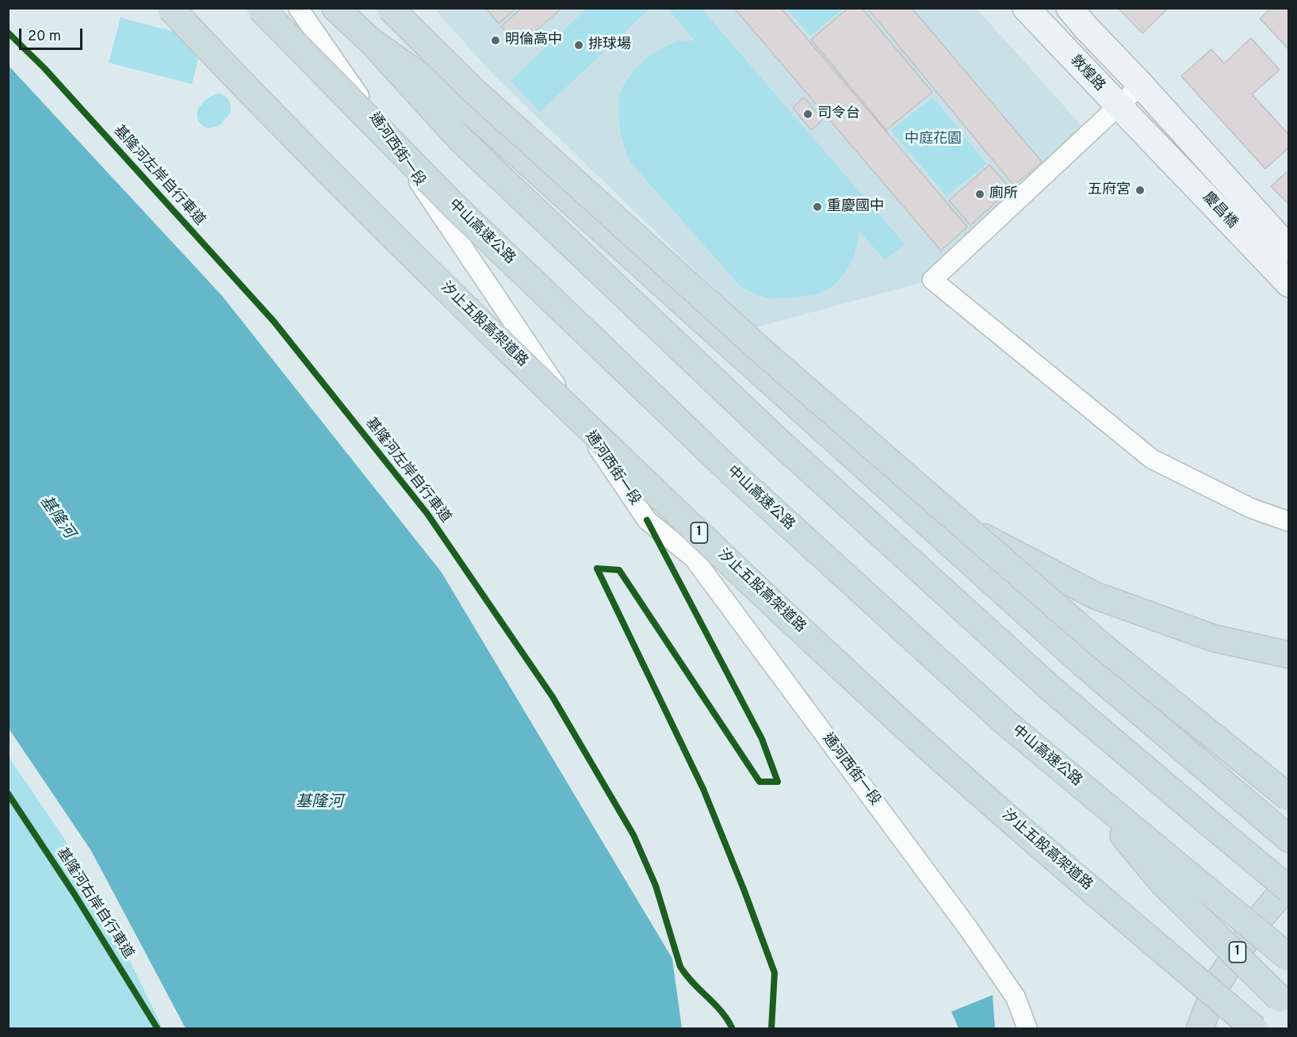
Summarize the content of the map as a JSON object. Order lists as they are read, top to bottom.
{
  "streets": {
    "highway": ["中山高速公路", "汐止五股高架道路", "1"],
    "street": ["敦煌路", "通河西街一段", "慶昌橋"],
    "cycle path": ["基隆河左岸自行車道", "基隆河右岸自行車道"]
  },
  "crossings": [
    ["敦煌路", "慶昌橋"]
  ],
  "water": ["基隆河"],
  "parks": ["中庭花園"],
  "places": [
    "明倫高中",
    "排球場",
    "司令台",
    "五府宮",
    "廁所",
    "重慶國中"
  ],
  "scale_bar": "20 m"
}
